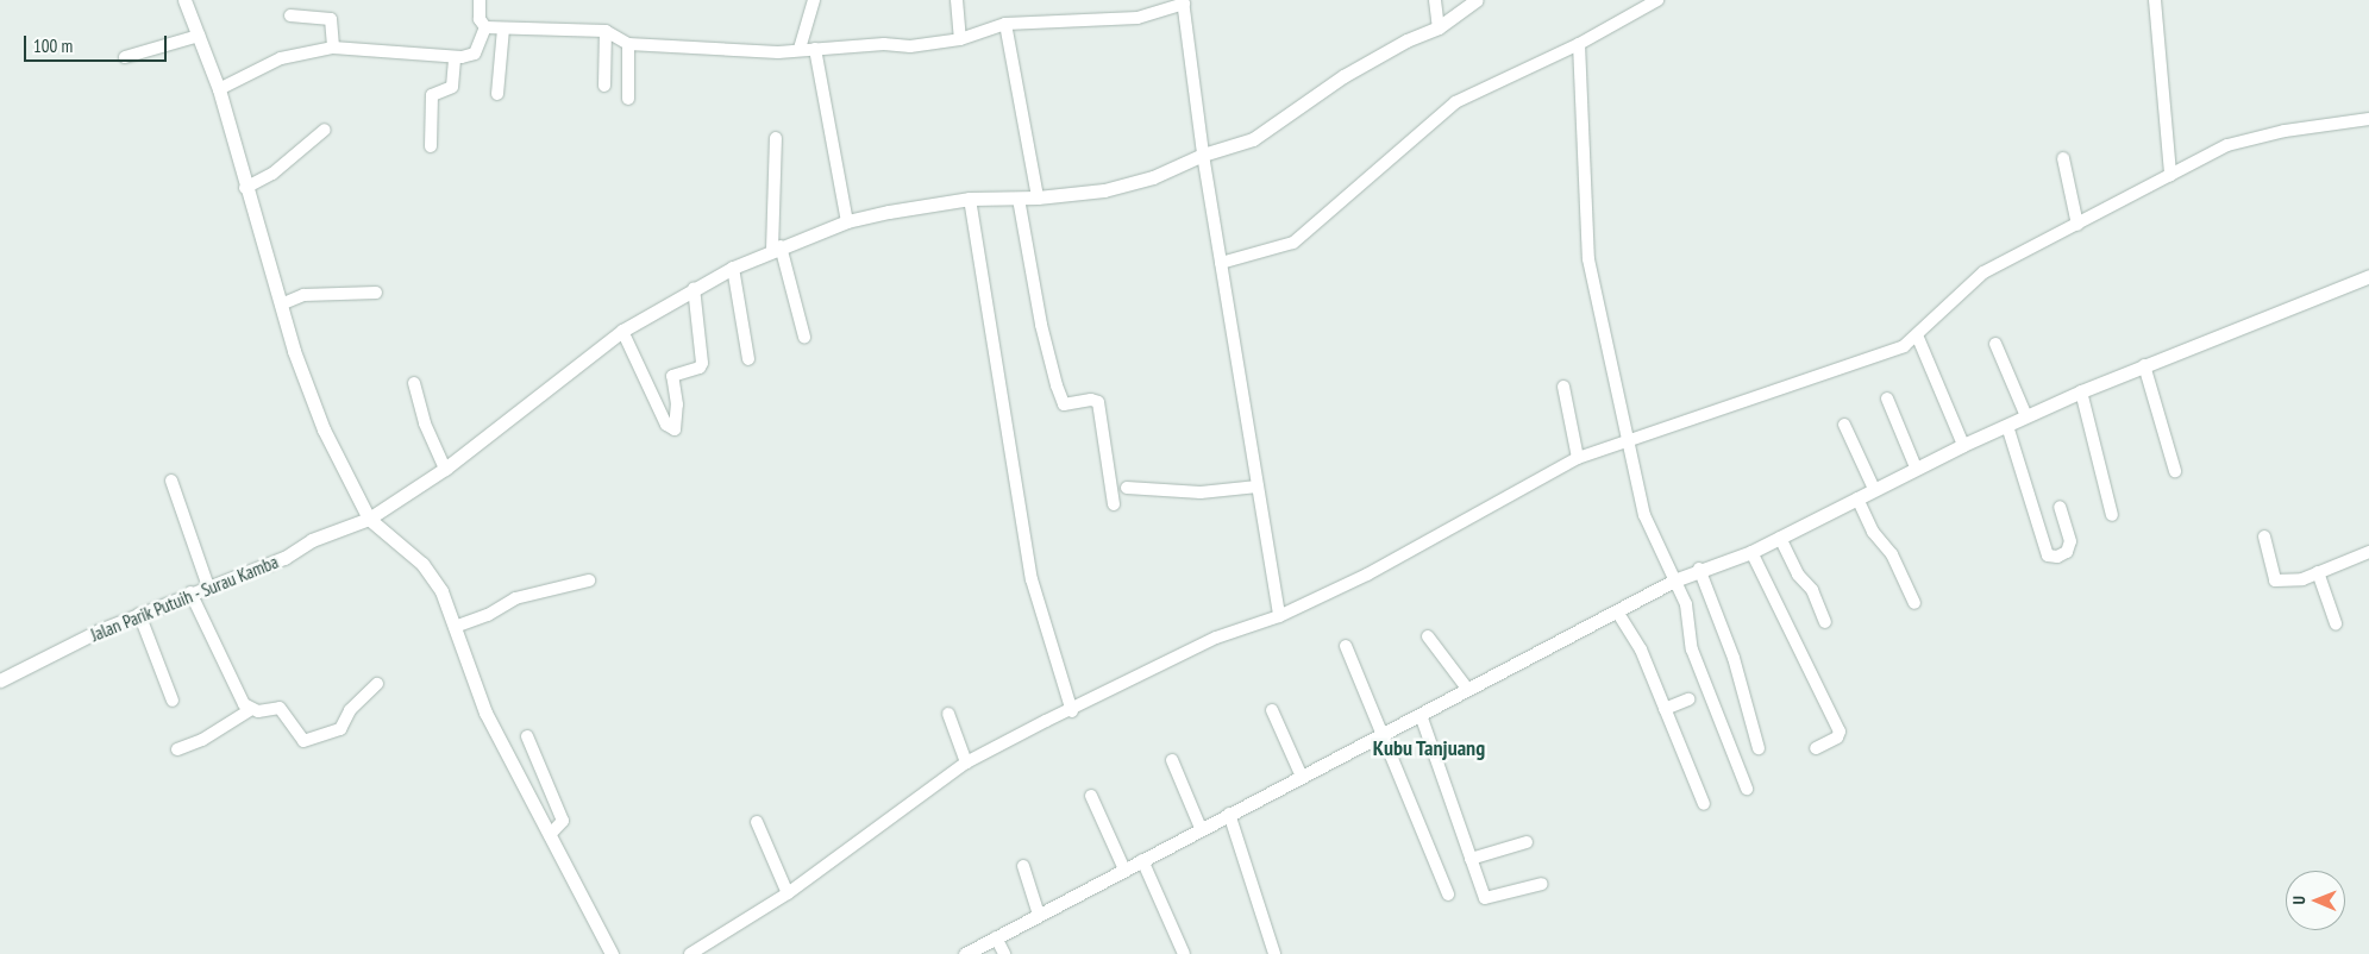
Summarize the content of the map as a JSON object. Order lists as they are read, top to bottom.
{
  "streets": {
    "street": ["Jalan Parik Putuih - Surau Kamba"]
  },
  "districts": ["Kubu Tanjuang"],
  "scale_bar": "100 m",
  "north": "left"
}
